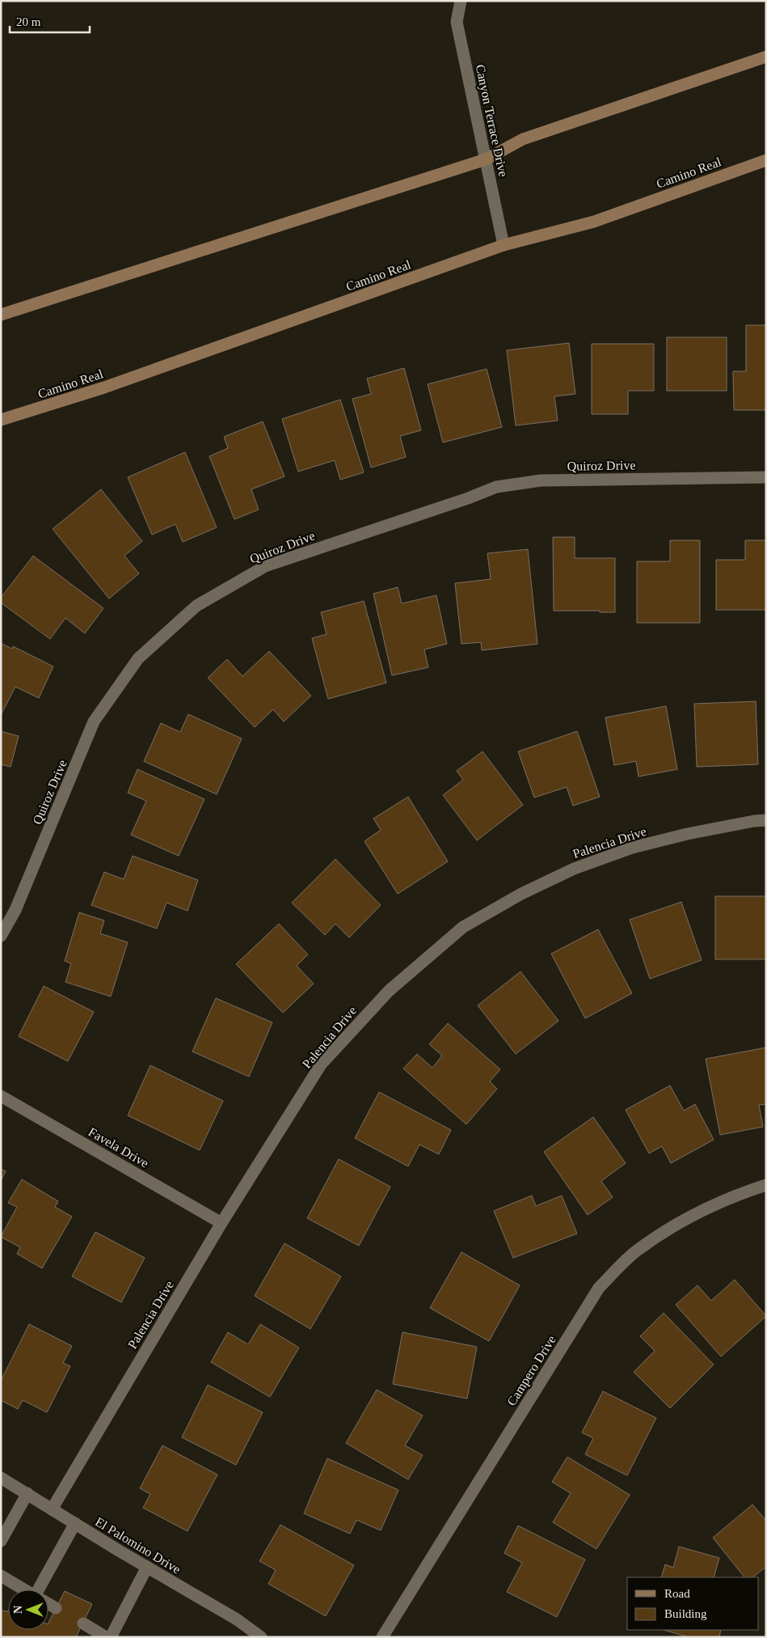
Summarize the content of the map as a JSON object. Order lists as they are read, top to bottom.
{
  "streets": {
    "main road": ["Camino Real"],
    "street": [
      "Canyon Terrace Drive",
      "Quiroz Drive",
      "Palencia Drive",
      "Favela Drive",
      "Campero Drive",
      "El Palomino Drive"
    ]
  },
  "crossings": [
    ["Canyon Terrace Drive", "Camino Real"],
    ["Palencia Drive", "Favela Drive"],
    ["Palencia Drive", "El Palomino Drive"]
  ],
  "legend": ["Road", "Building"],
  "scale_bar": "20 m",
  "north": "left"
}
